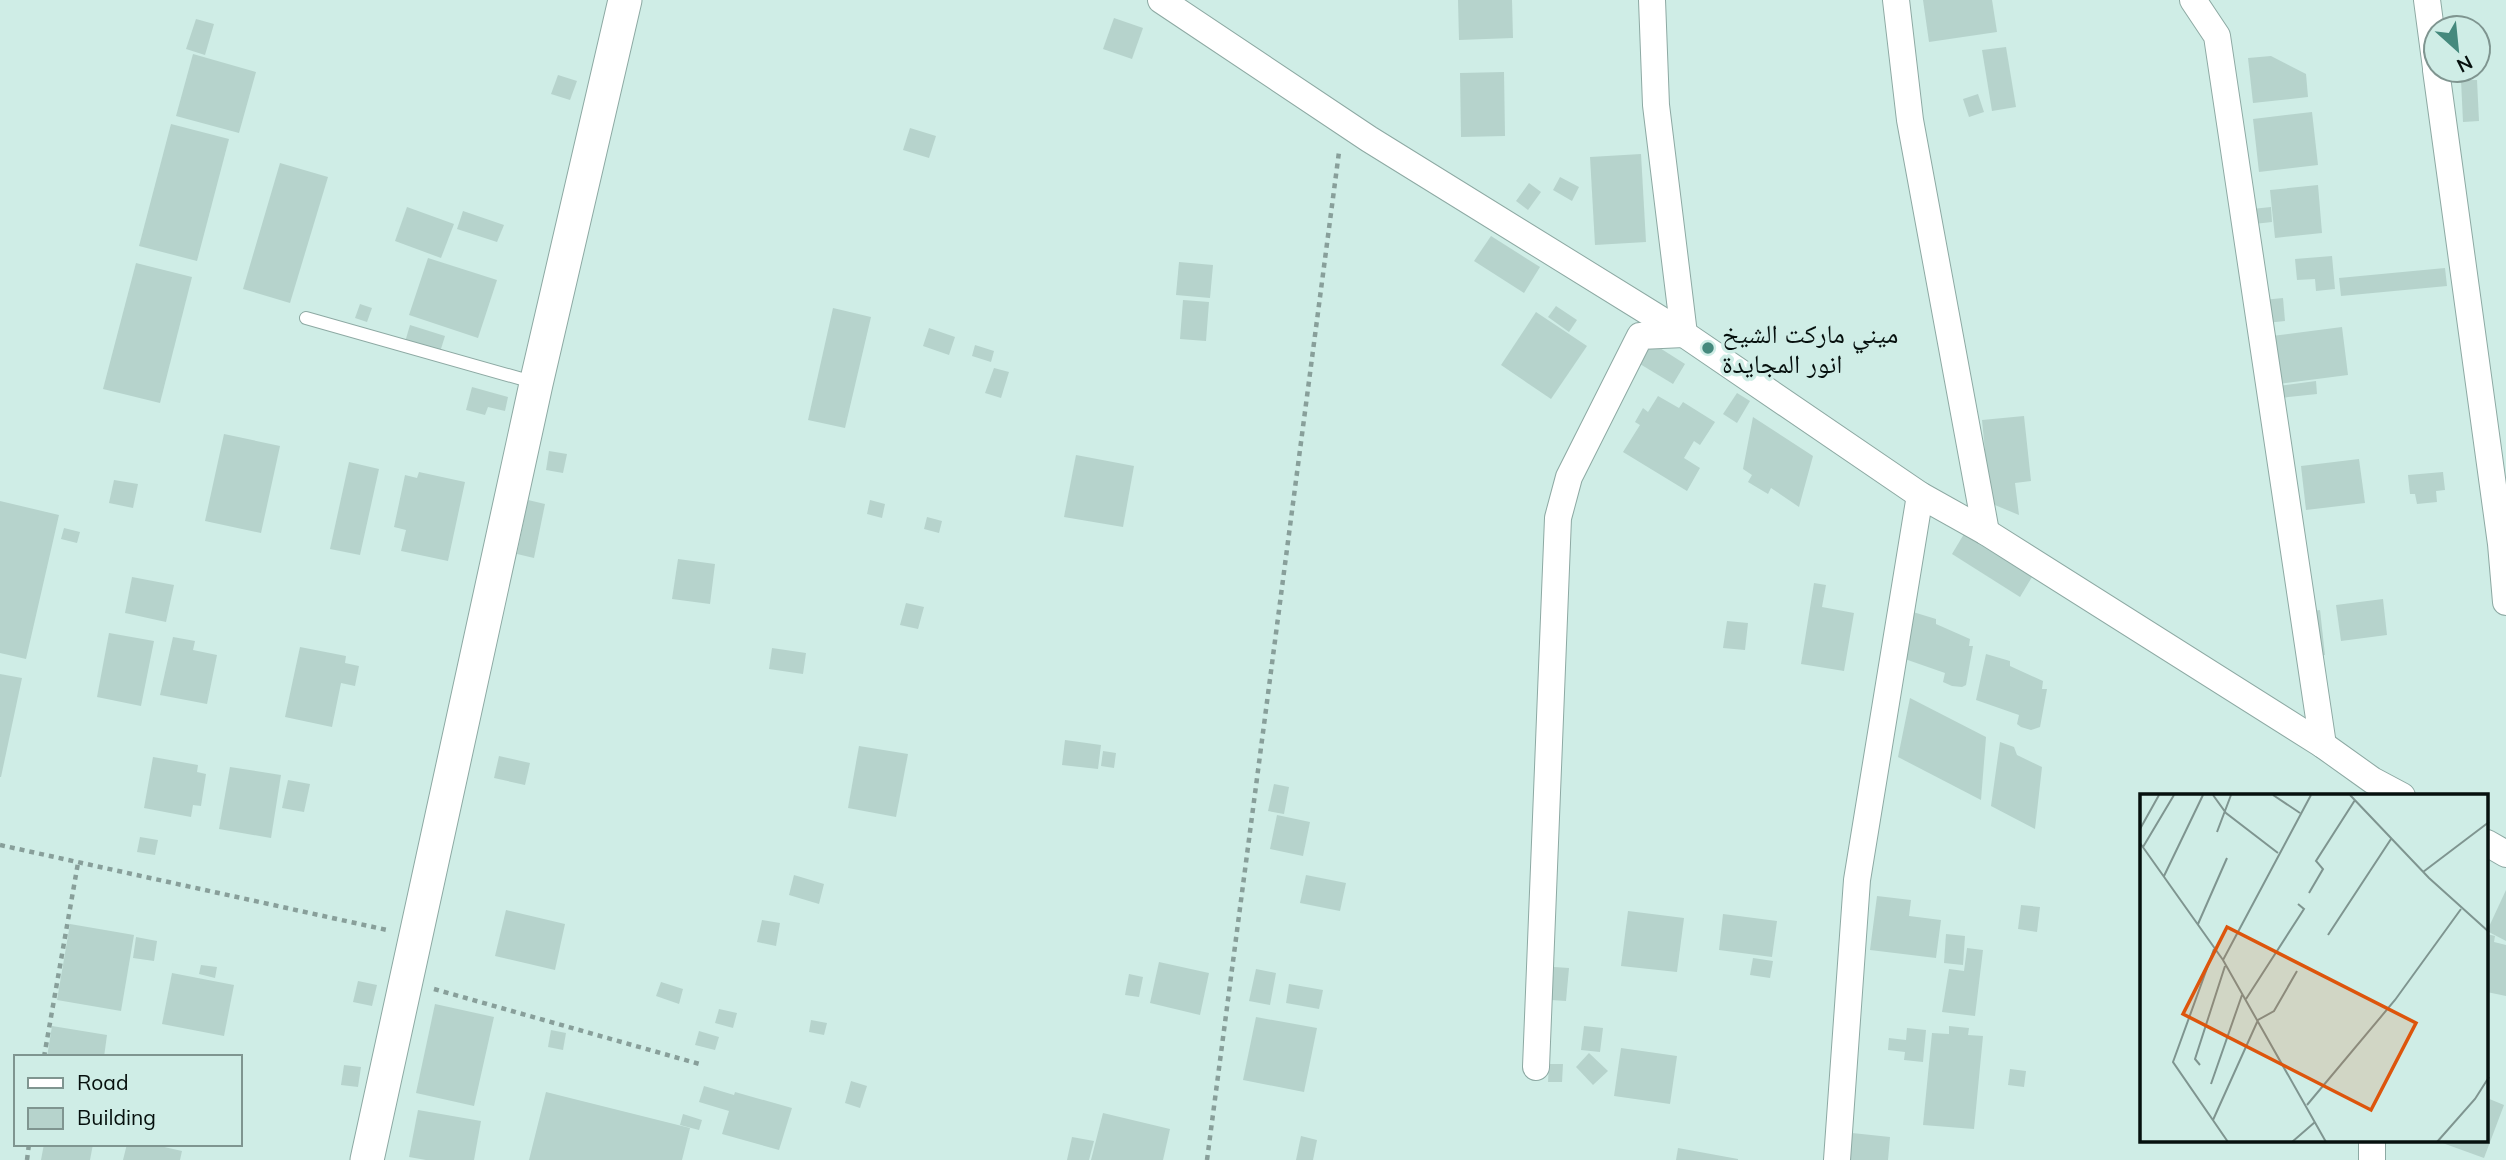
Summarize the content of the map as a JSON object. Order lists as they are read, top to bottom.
{
  "places": ["ميني ماركت الشيخ انور المجايدة"],
  "legend": ["Road", "Building"],
  "north": "bottom right"
}
